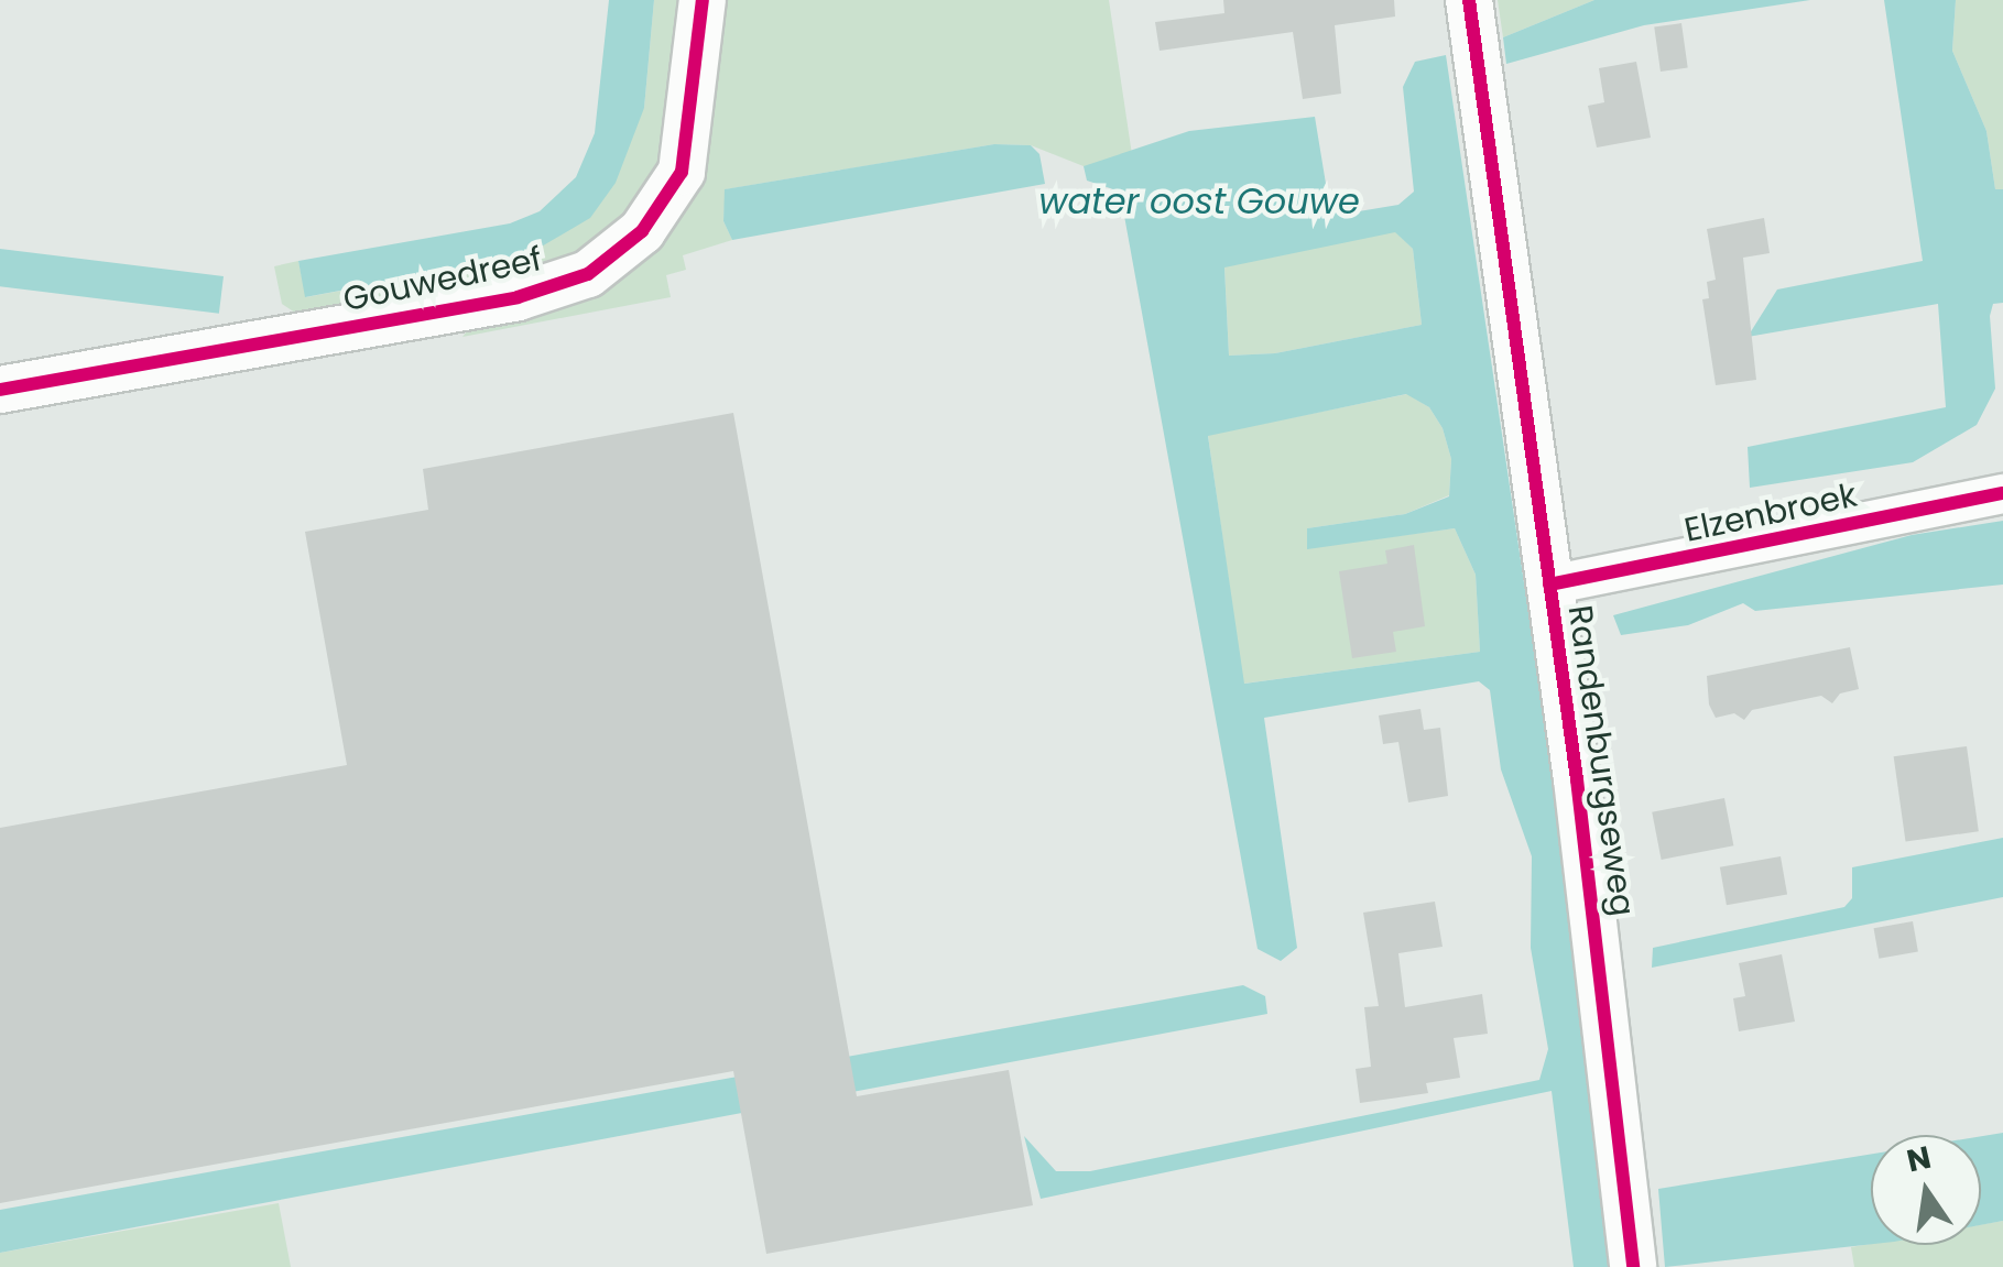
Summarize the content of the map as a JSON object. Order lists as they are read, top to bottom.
{
  "streets": {
    "street": ["Gouwedreef", "Elzenbroek", "Randenburgseweg"]
  },
  "crossings": [
    ["Elzenbroek", "Randenburgseweg"]
  ],
  "water": ["water oost Gouwe"],
  "north": "top"
}
